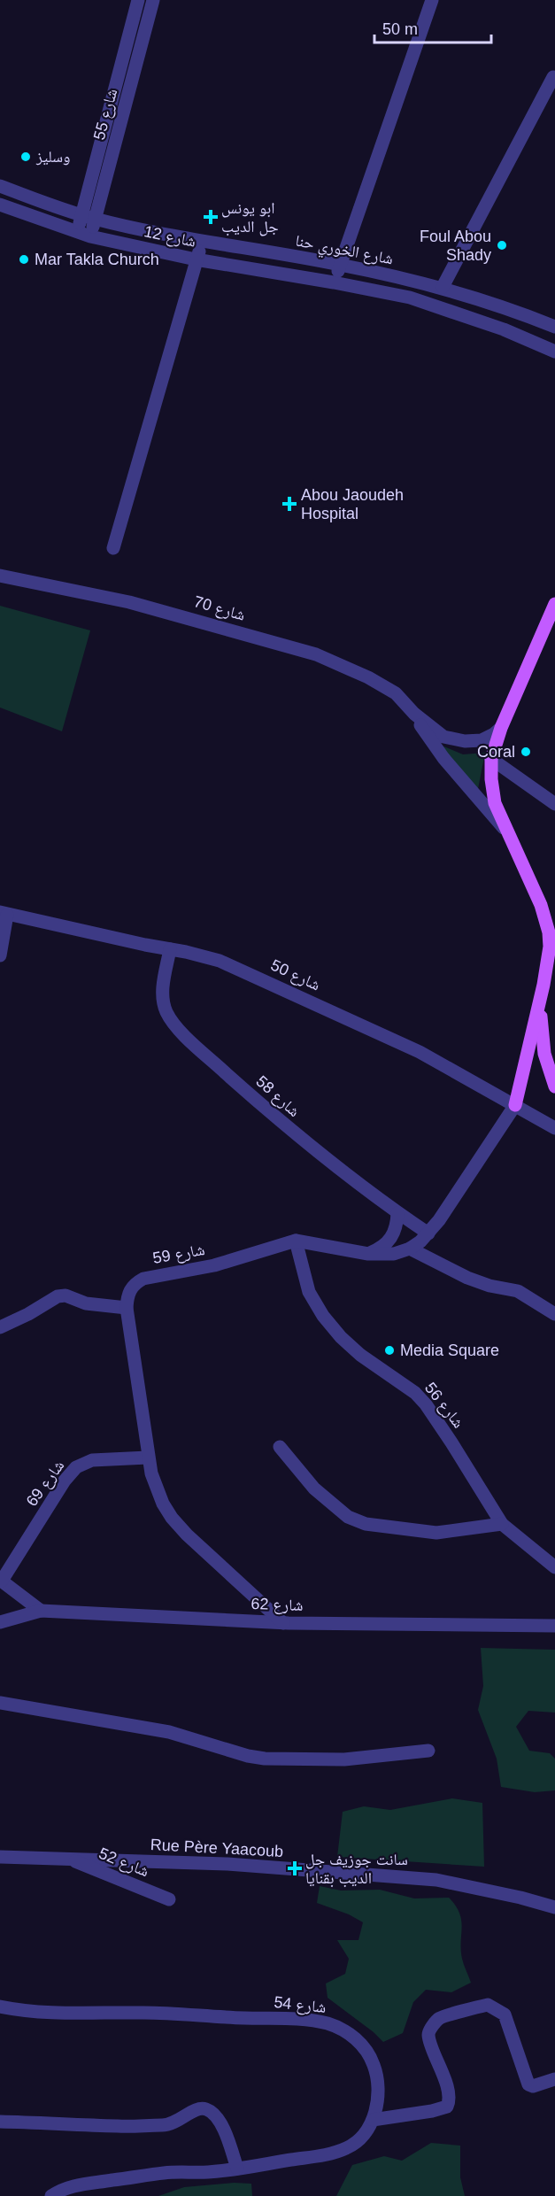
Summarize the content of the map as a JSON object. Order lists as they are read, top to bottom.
{
  "streets": {
    "street": [
      "شارع 55",
      "شارع 12",
      "شارع الخوري حنا",
      "شارع 70",
      "شارع 50",
      "شارع 58",
      "شارع 59",
      "شارع 56",
      "شارع 69",
      "شارع 62",
      "Rue Père Yaacoub",
      "شارع 52",
      "شارع 54"
    ]
  },
  "crossings": [
    ["شارع 55", "شارع 12"],
    ["شارع 55", "شارع الخوري حنا"],
    ["شارع 50", "شارع 58"],
    ["شارع 50", "شارع 59"],
    ["شارع 58", "شارع 59"],
    ["شارع 59", "شارع 56"],
    ["شارع 59", "شارع 69"],
    ["شارع 59", "شارع 62"],
    ["Rue Père Yaacoub", "شارع 52"]
  ],
  "places": {
    "other": [
      "وسليز",
      "Foul Abou Shady",
      "Mar Takla Church",
      "Coral",
      "Media Square"
    ],
    "health": ["ابو يونس جل الديب", "Abou Jaoudeh Hospital", "سانت جوزيف جل الديب بقنايا"]
  },
  "scale_bar": "50 m"
}
